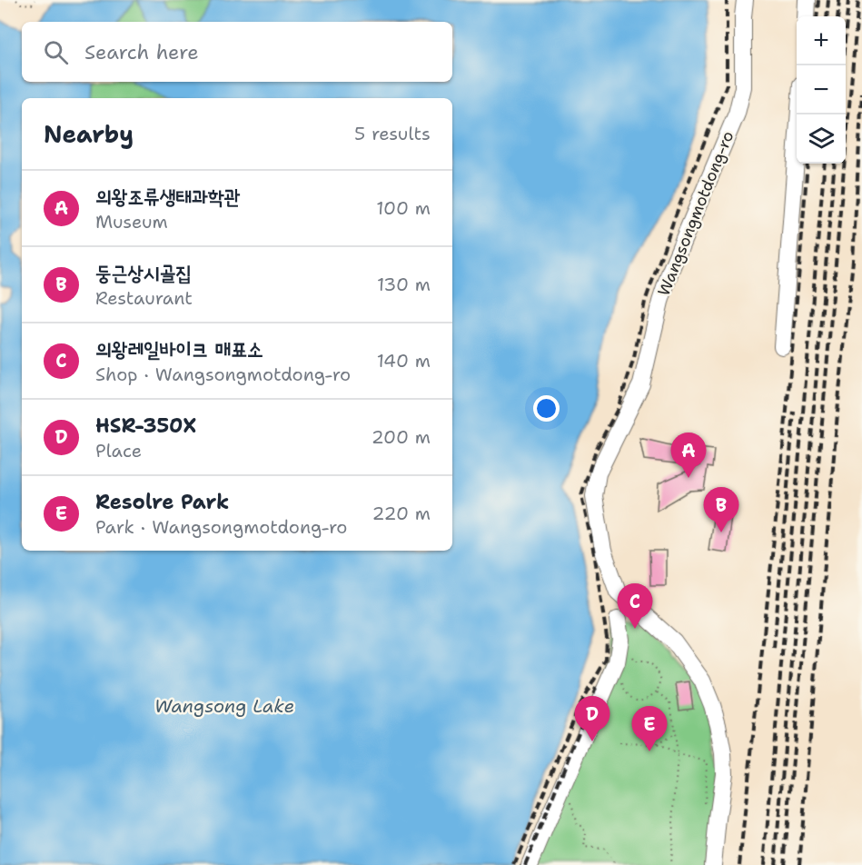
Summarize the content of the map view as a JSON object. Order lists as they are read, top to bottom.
{
  "streets": {
    "street": ["Wangsongmotdong-ro"]
  },
  "water": ["Wangsong Lake"],
  "page": {
    "map_buttons": ["+", "−"],
    "search": "Search here",
    "heading": ["Nearby", "5 results"],
    "list": [
      {
        "mark": "A",
        "name": "의왕조류생태과학관",
        "note": "Museum",
        "value": "100 m"
      },
      {
        "mark": "B",
        "name": "둥근상시골집",
        "note": "Restaurant",
        "value": "130 m"
      },
      {
        "mark": "C",
        "name": "의왕레일바이크 매표소",
        "note": "Shop · Wangsongmotdong-ro",
        "value": "140 m"
      },
      {
        "mark": "D",
        "name": "HSR-350X",
        "note": "Place",
        "value": "200 m"
      },
      {
        "mark": "E",
        "name": "Resolre Park",
        "note": "Park · Wangsongmotdong-ro",
        "value": "220 m"
      }
    ],
    "pins": [
      "A",
      "B",
      "C",
      "D",
      "E"
    ]
  }
}
